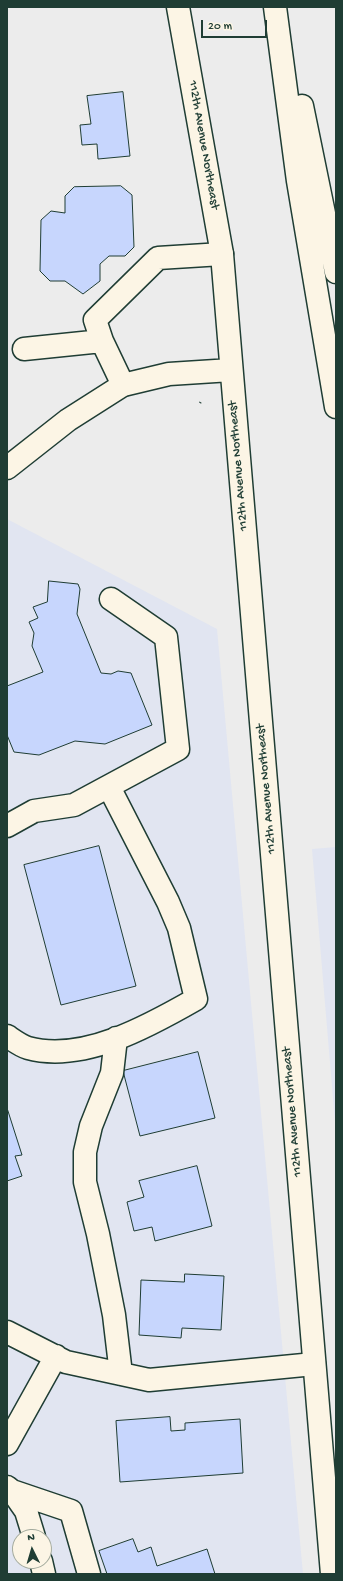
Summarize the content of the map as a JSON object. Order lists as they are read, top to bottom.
{
  "streets": {
    "main road": ["112th Avenue Northeast"]
  },
  "scale_bar": "20 m",
  "north": "top"
}
